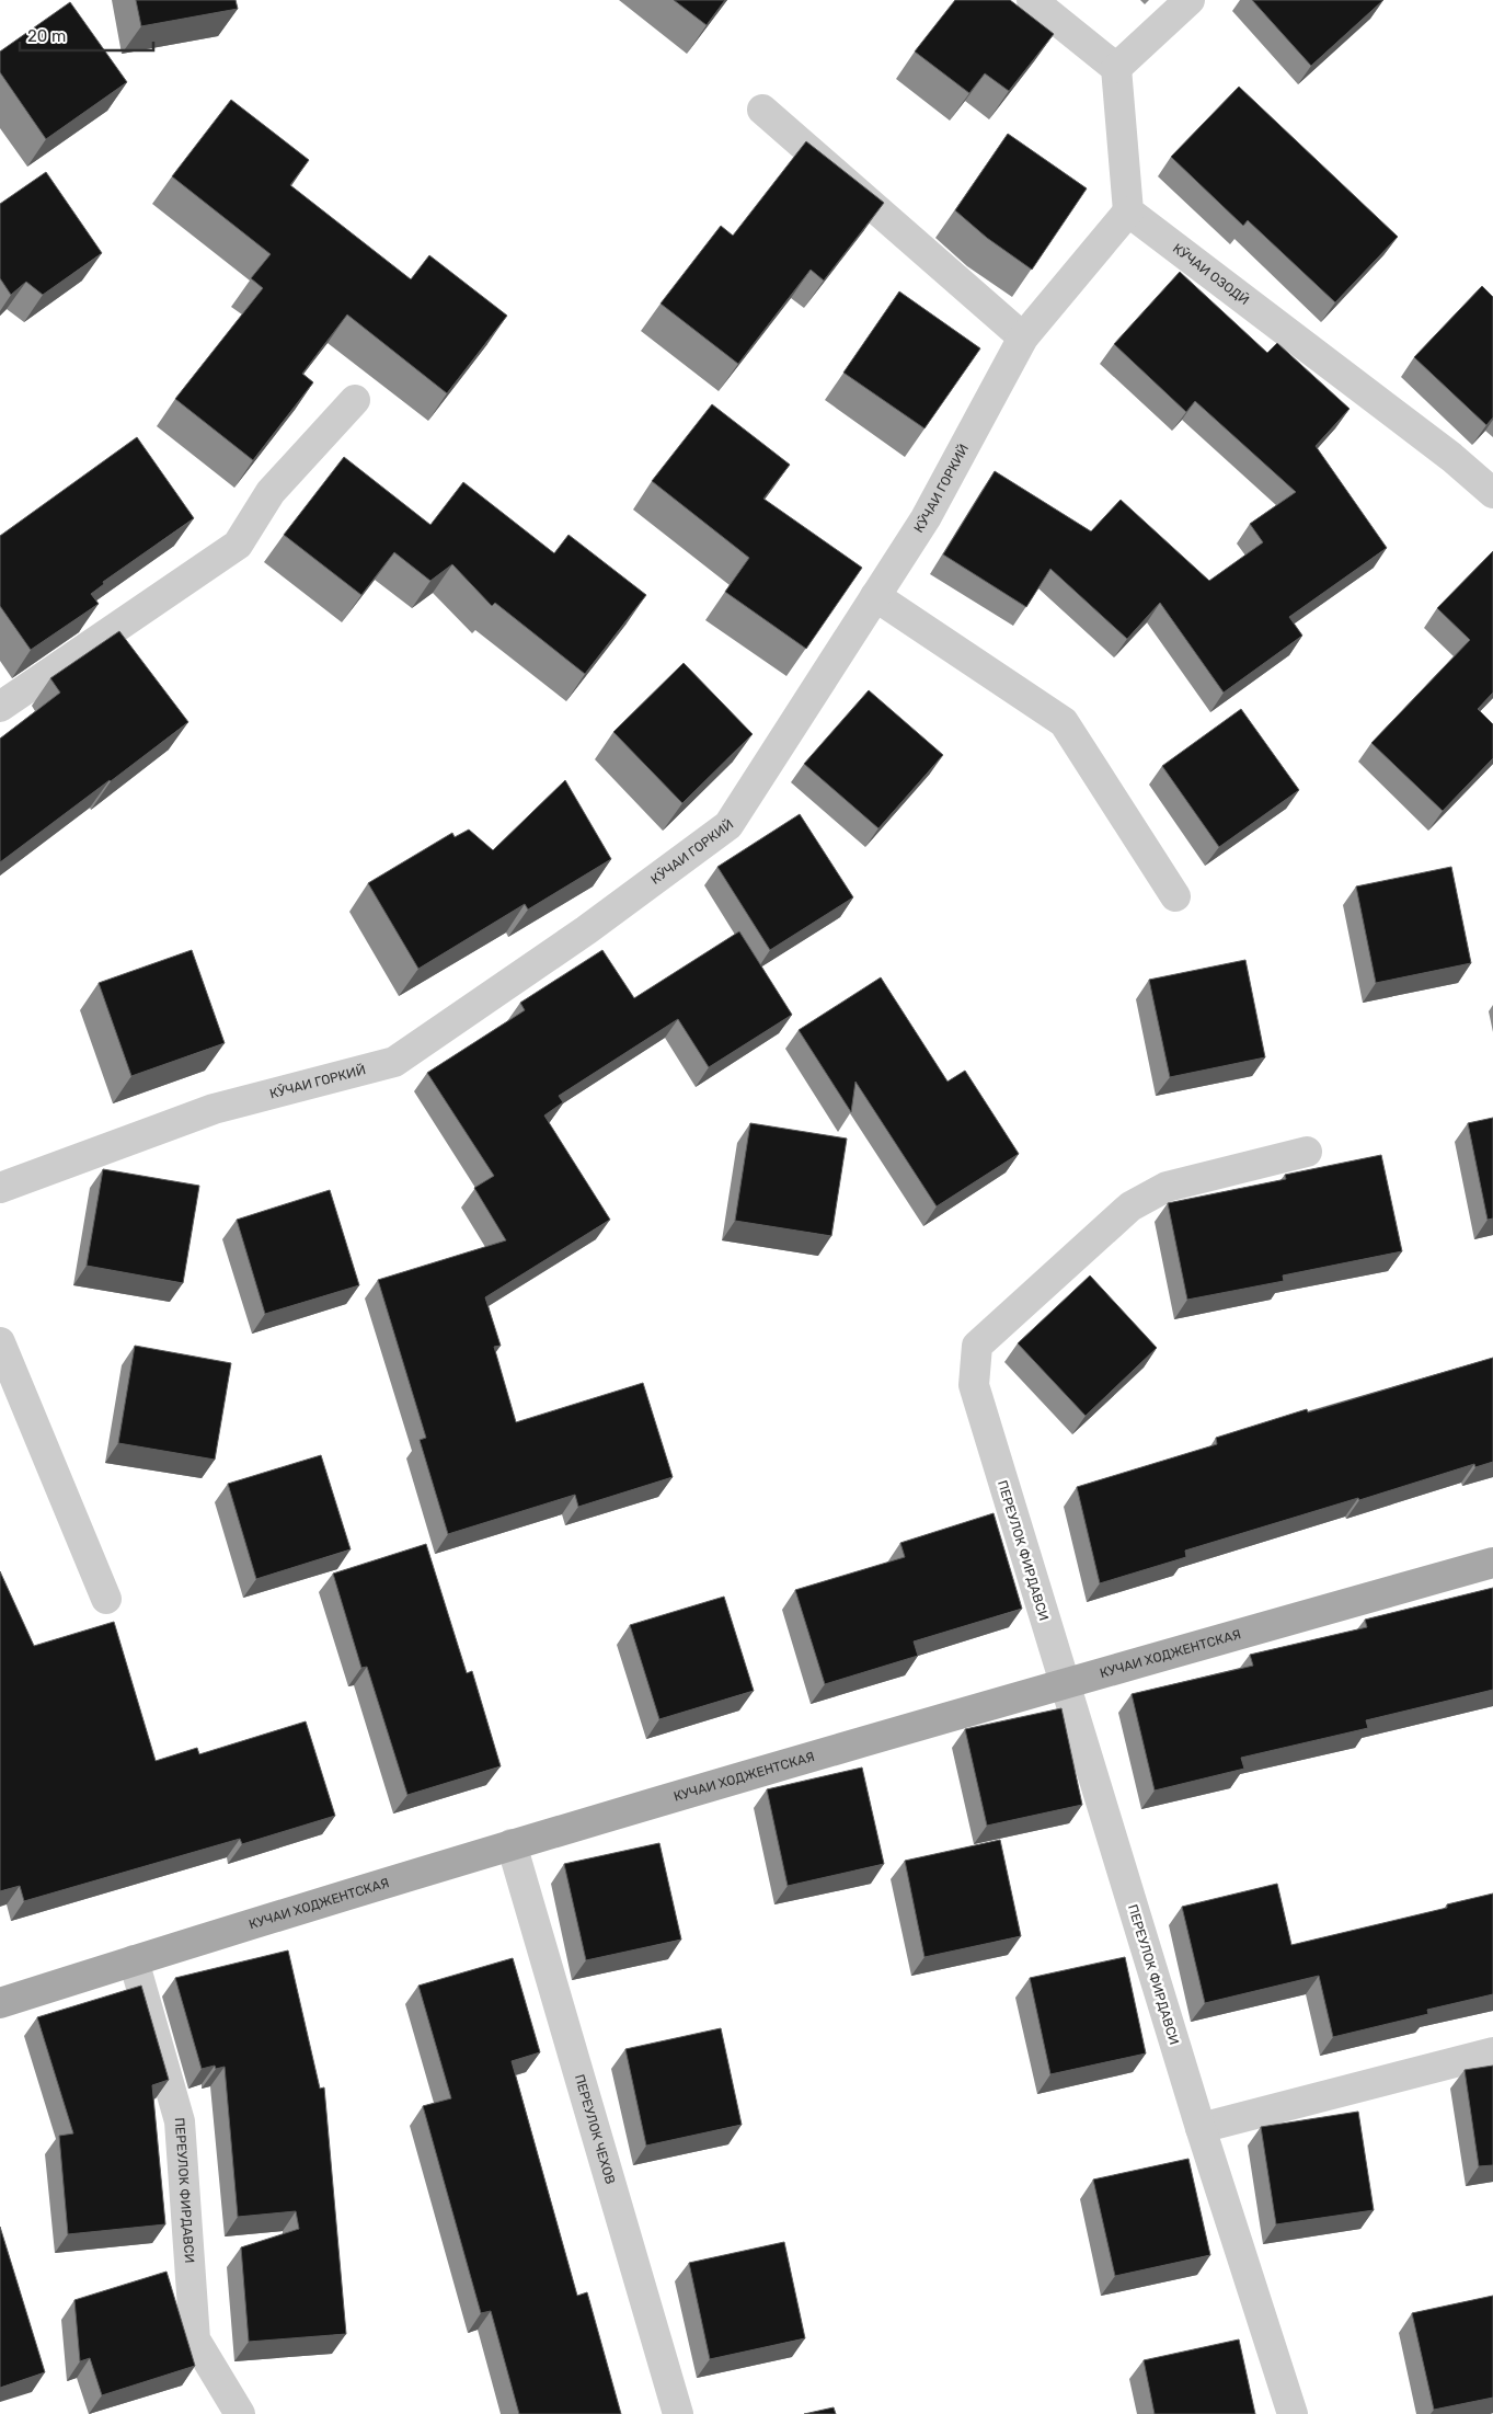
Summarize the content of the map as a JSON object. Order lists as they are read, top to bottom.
{
  "streets": {
    "main road": ["КУЧАИ ХОДЖЕНТСКАЯ"],
    "street": [
      "КӮЧАИ ОЗОДӢ",
      "КӮЧАИ ГОРКИЙ",
      "ПЕРЕУЛОК ФИРДАВСИ",
      "ПЕРЕУЛОК ЧЕХОВ"
    ]
  },
  "crossings": [
    ["КӮЧАИ ОЗОДӢ", "КӮЧАИ ГОРКИЙ"],
    ["ПЕРЕУЛОК ФИРДАВСИ", "КУЧАИ ХОДЖЕНТСКАЯ"],
    ["КУЧАИ ХОДЖЕНТСКАЯ", "ПЕРЕУЛОК ЧЕХОВ"]
  ],
  "scale_bar": "20 m"
}
